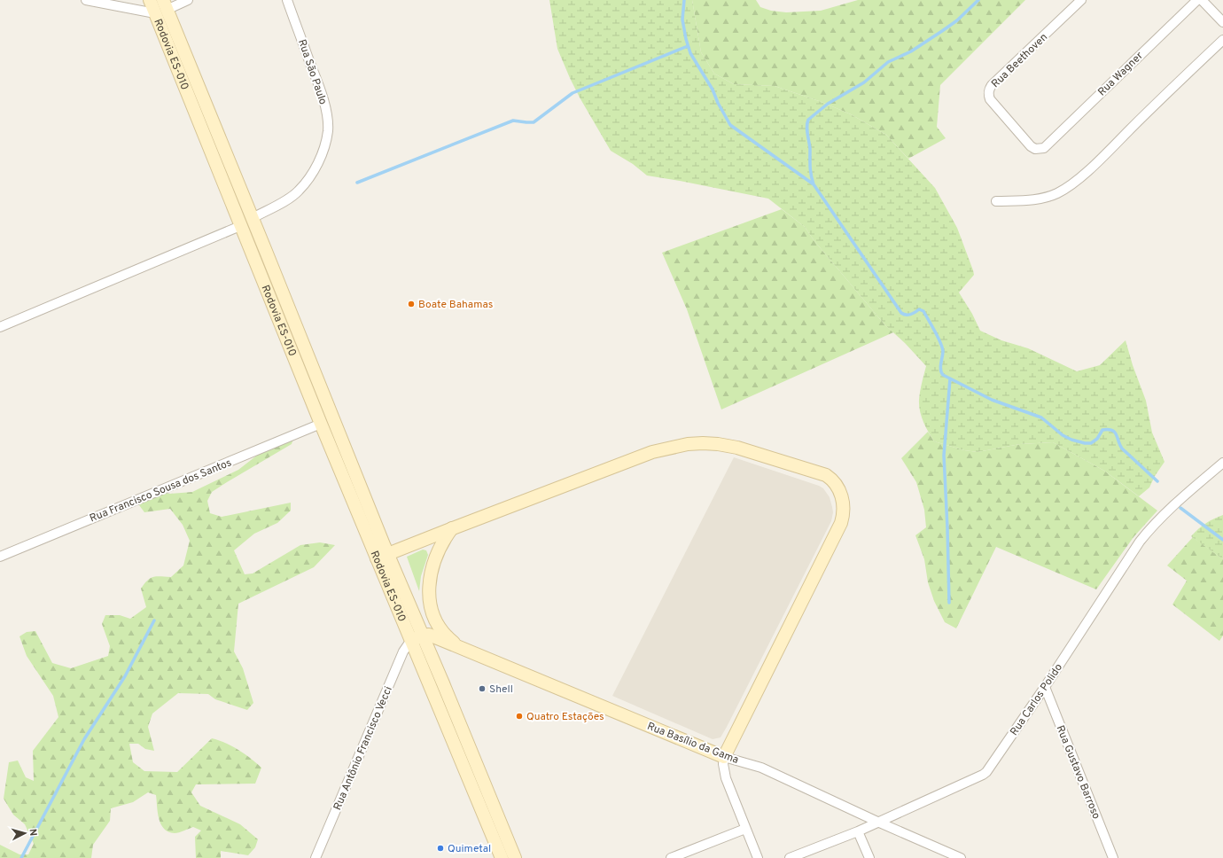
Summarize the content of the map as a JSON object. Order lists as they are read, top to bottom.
{
  "streets": {
    "main road": ["Rodovia ES-010", "Rua Basílio da Gama"],
    "street": [
      "Rua Beethoven",
      "Rua São Paulo",
      "Rua Wagner",
      "Rua Francisco Sousa dos Santos",
      "Rua Carlos Polido",
      "Rua Antônio Francisco Vecci",
      "Rua Gustavo Barroso"
    ]
  },
  "crossings": [
    ["Rodovia ES-010", "Rua São Paulo"],
    ["Rodovia ES-010", "Rua Francisco Sousa dos Santos"],
    ["Rodovia ES-010", "Rua Basílio da Gama"],
    ["Rodovia ES-010", "Rua Antônio Francisco Vecci"],
    ["Rua Beethoven", "Rua Wagner"],
    ["Rua Carlos Polido", "Rua Basílio da Gama"],
    ["Rua Carlos Polido", "Rua Gustavo Barroso"]
  ],
  "places": [
    "Boate Bahamas",
    "Shell",
    "Quatro Estações",
    "Quimetal"
  ],
  "north": "right"
}
